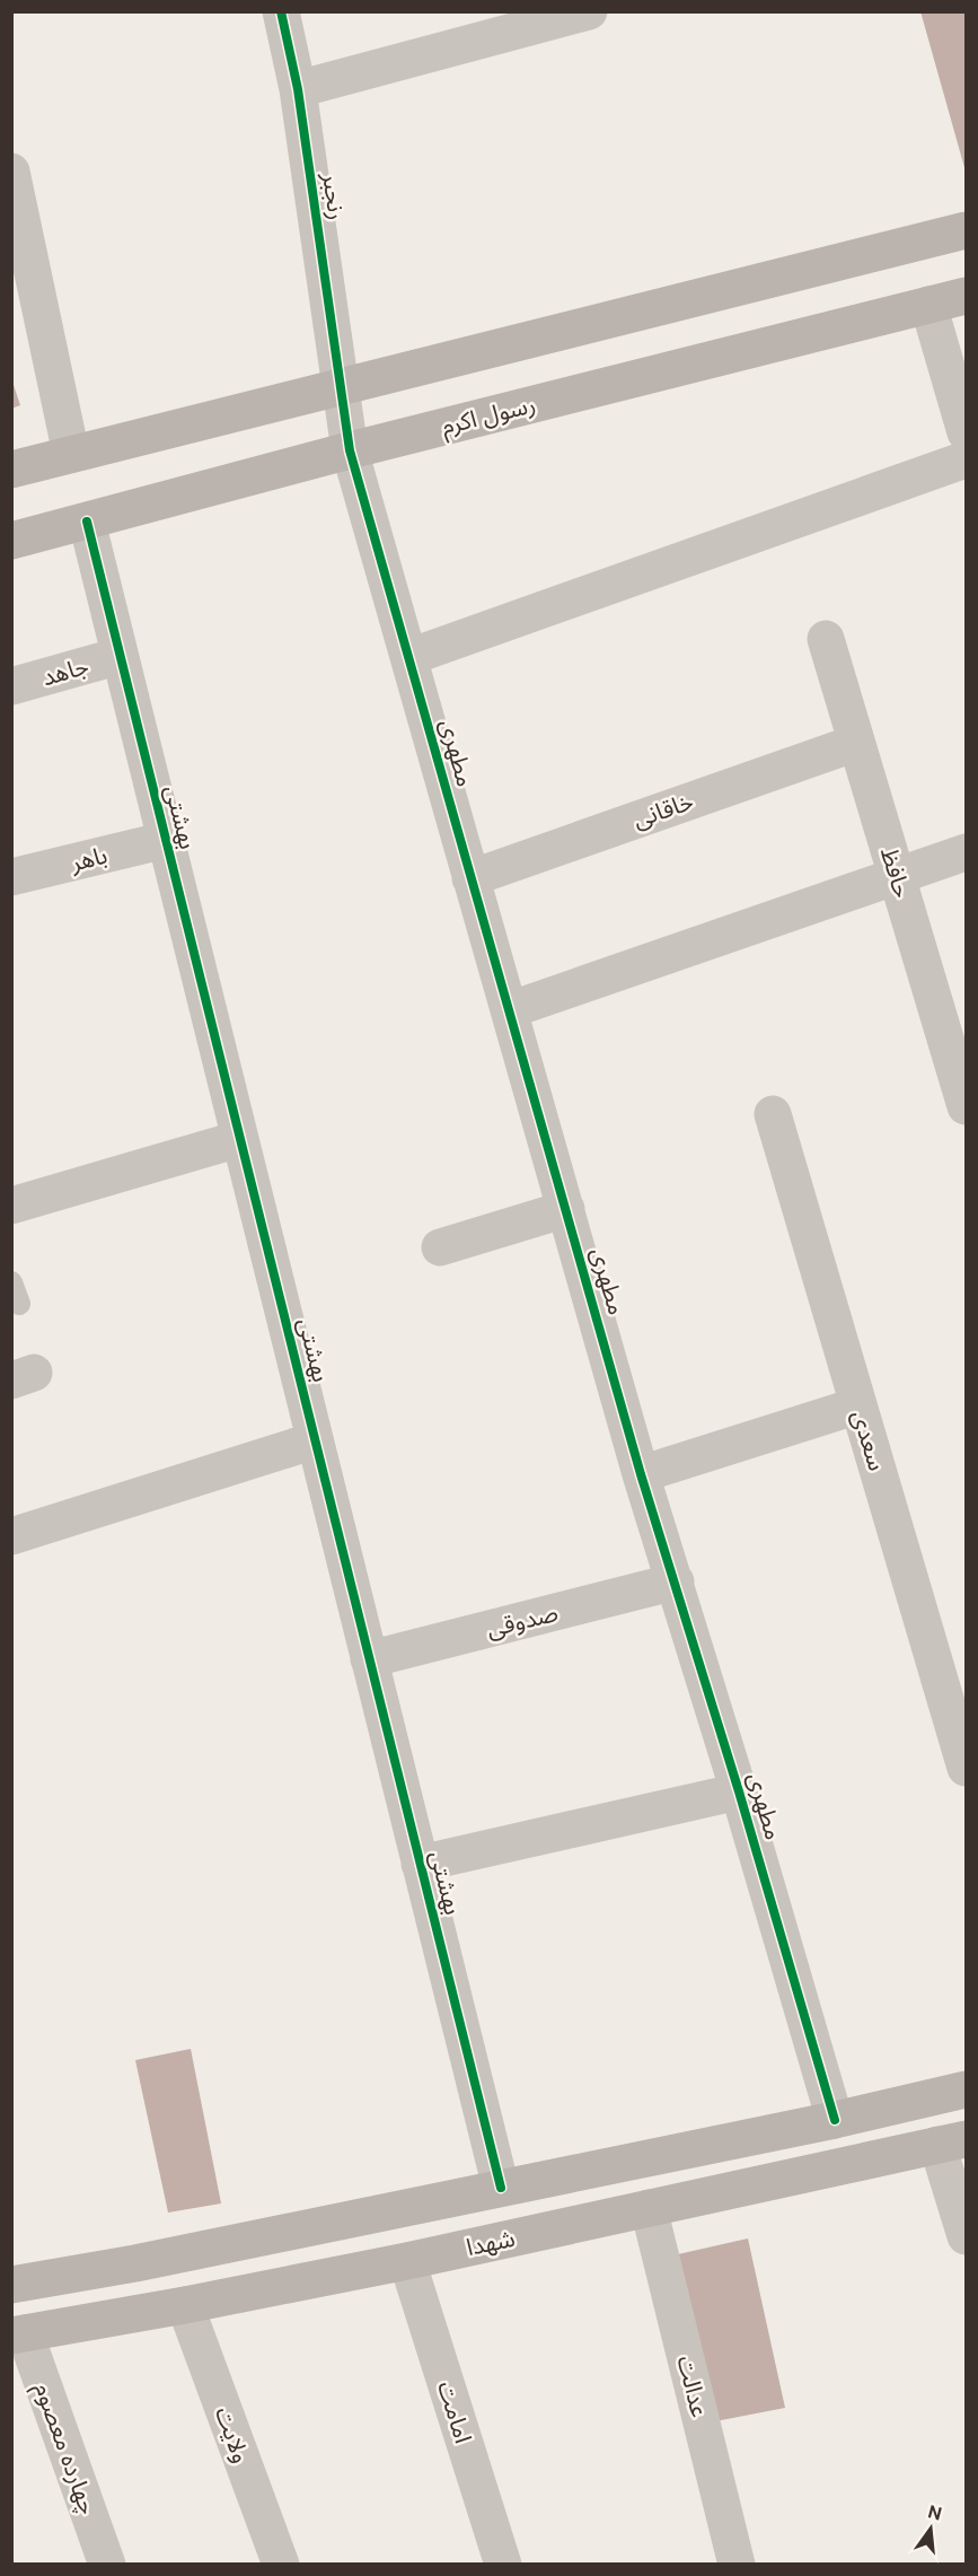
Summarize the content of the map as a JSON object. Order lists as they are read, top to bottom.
{
  "streets": {
    "street": [
      "رنجبر",
      "رسول اکرم",
      "جاهد",
      "مطهری",
      "خاقانی",
      "بهشتی",
      "باهر",
      "حافظ",
      "سعدی",
      "صدوقی",
      "شهدا",
      "عدالت",
      "امامت",
      "ولایت",
      "چهارده معصوم"
    ]
  },
  "crossings": [
    ["رنجبر", "رسول اکرم"],
    ["رنجبر", "مطهری"],
    ["رسول اکرم", "مطهری"],
    ["رسول اکرم", "بهشتی"],
    ["جاهد", "بهشتی"],
    ["مطهری", "خاقانی"],
    ["مطهری", "صدوقی"],
    ["خاقانی", "حافظ"],
    ["بهشتی", "باهر"],
    ["بهشتی", "صدوقی"],
    ["شهدا", "عدالت"],
    ["شهدا", "امامت"],
    ["شهدا", "ولایت"],
    ["شهدا", "چهارده معصوم"]
  ],
  "north": "top"
}
